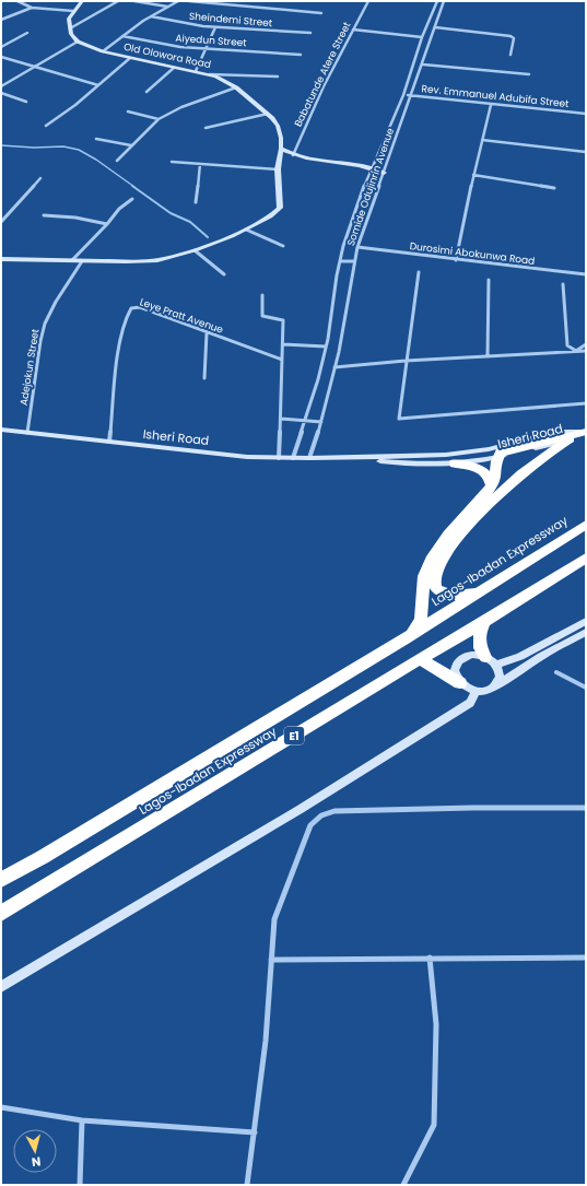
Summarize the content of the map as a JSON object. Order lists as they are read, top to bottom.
{
  "streets": {
    "highway": ["Lagos-Ibadan Expressway", "E1"],
    "street": [
      "Sheindemi Street",
      "Aiyedun Street",
      "Old Olowora Road",
      "Babatunde Atere Street",
      "Rev. Emmanuel Adubifa Street",
      "Somide Odujinrin Avenue",
      "Durosimi Abokunwa Road",
      "Leye Pratt Avenue",
      "Adejokun Street",
      "Isheri Road"
    ]
  },
  "crossings": [
    ["Old Olowora Road", "Adejokun Street"],
    ["Rev. Emmanuel Adubifa Street", "Somide Odujinrin Avenue"],
    ["Somide Odujinrin Avenue", "Durosimi Abokunwa Road"],
    ["Somide Odujinrin Avenue", "Isheri Road"],
    ["Leye Pratt Avenue", "Isheri Road"],
    ["Adejokun Street", "Isheri Road"]
  ],
  "north": "bottom"
}
